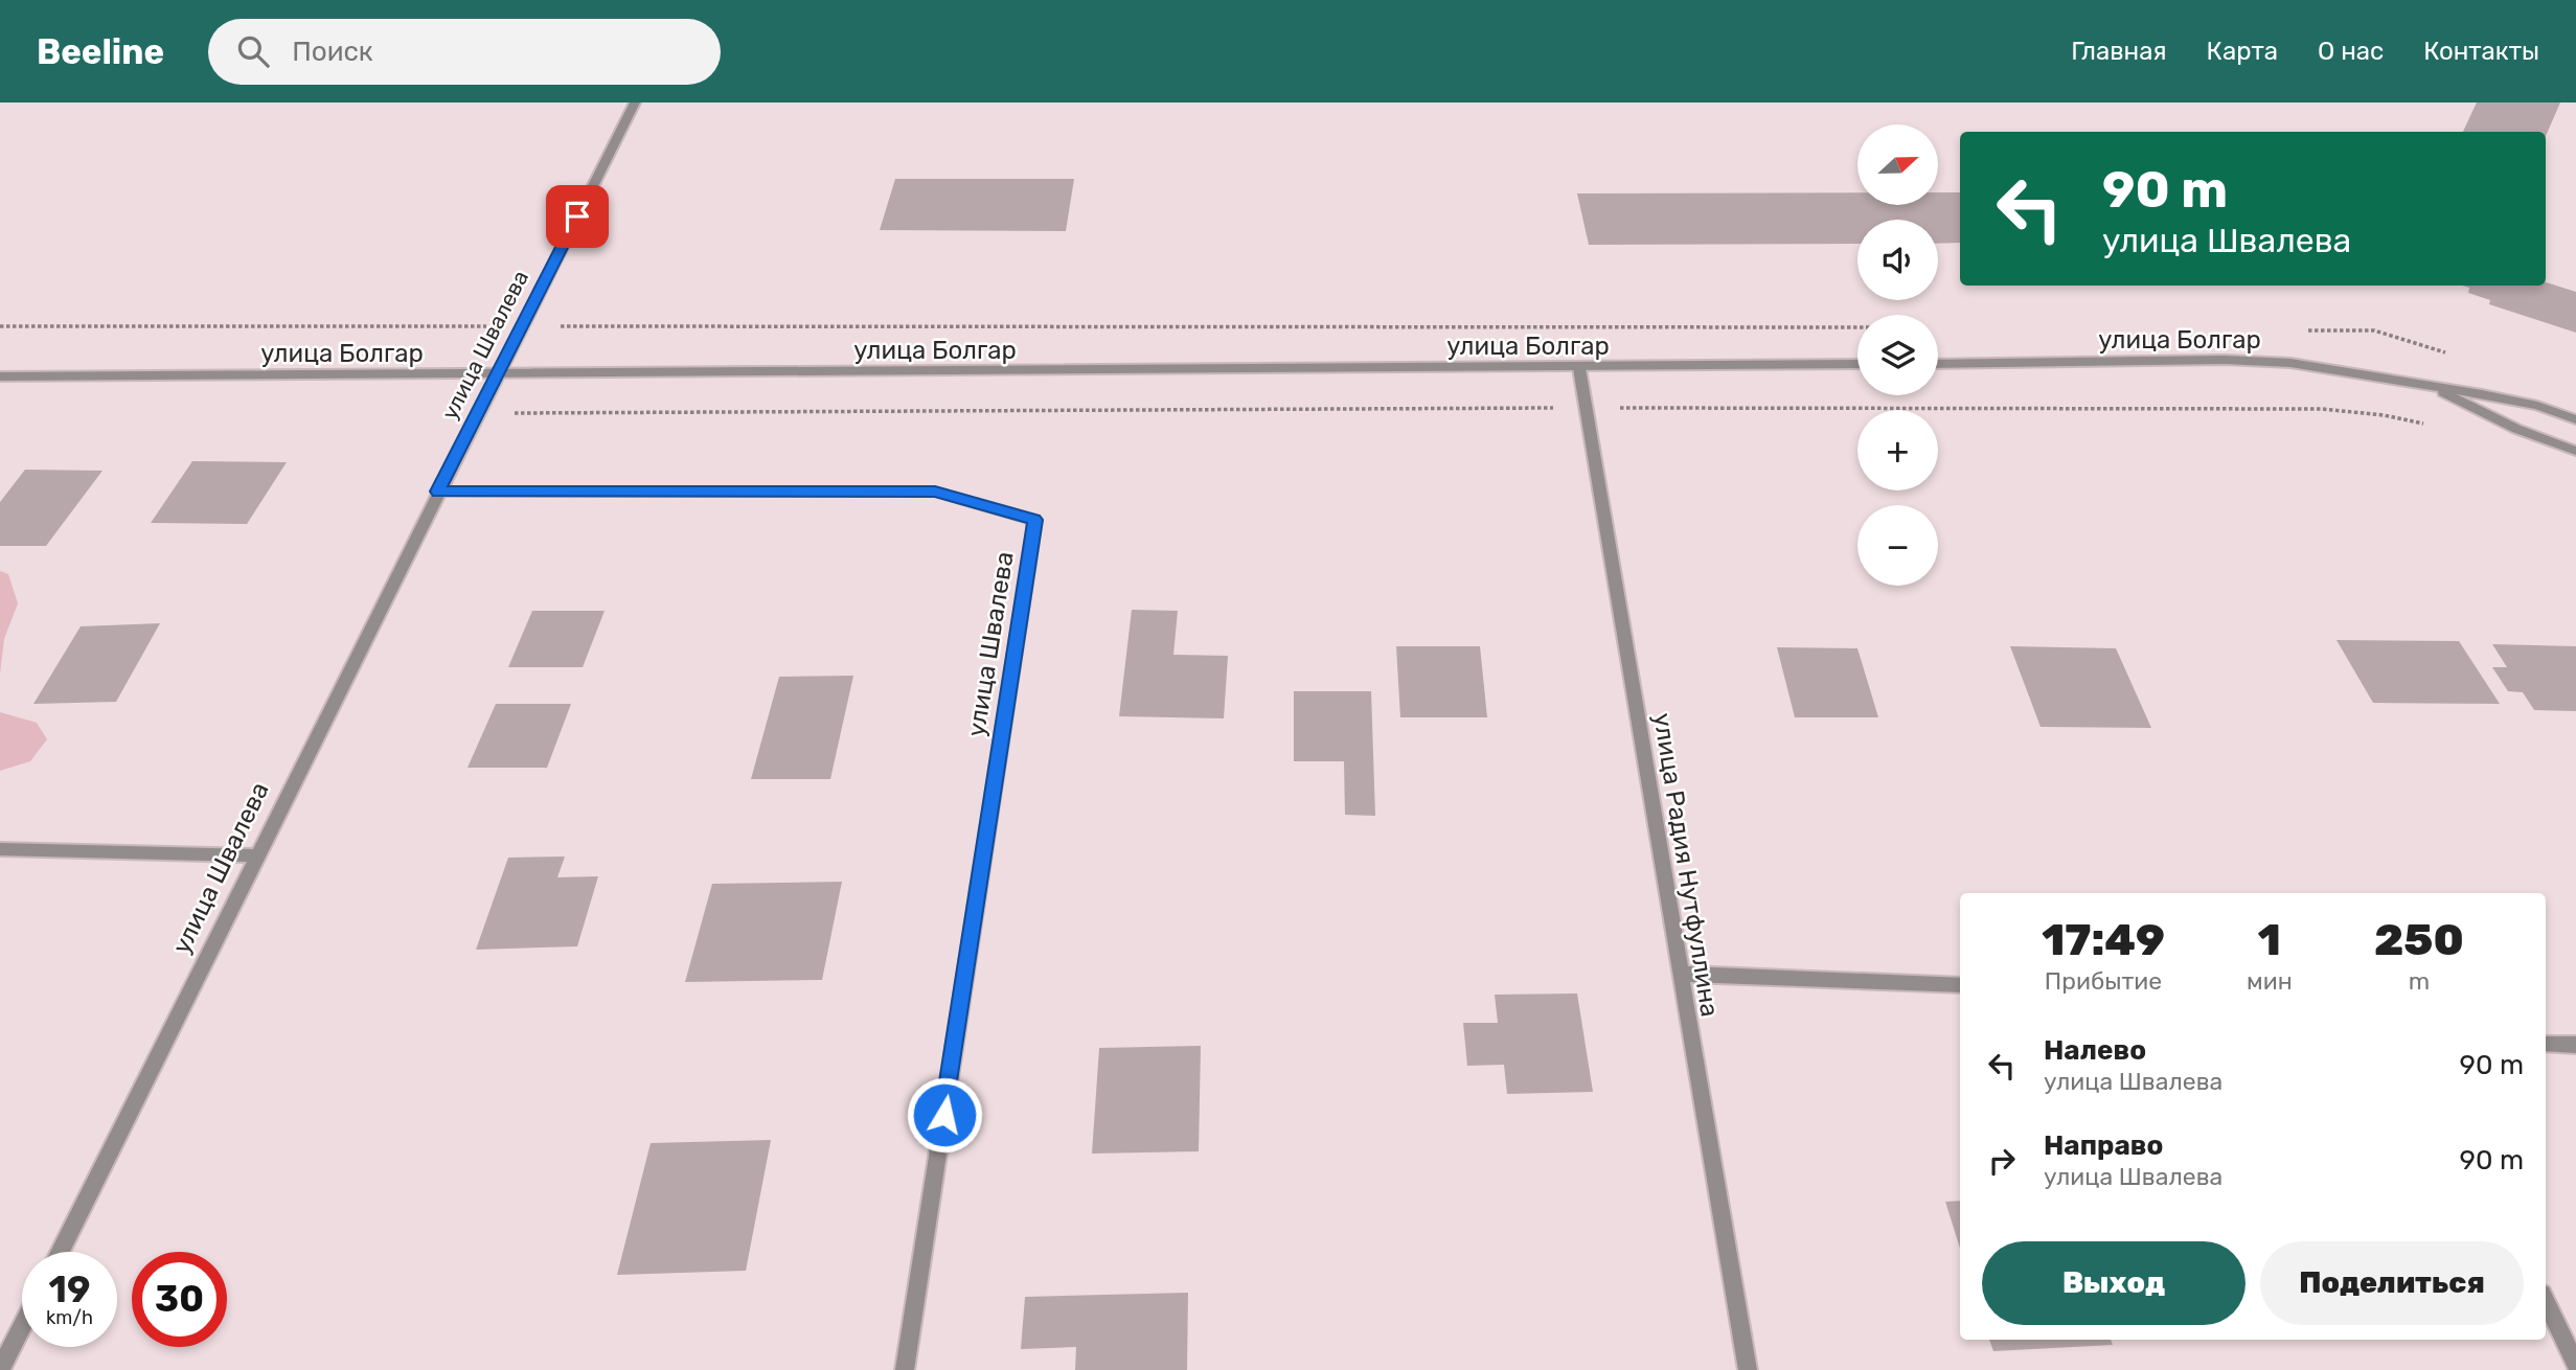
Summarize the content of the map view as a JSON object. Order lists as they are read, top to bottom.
{
  "streets": {
    "street": ["улица Болгар", "улица Швалева", "улица Радия Нутфуллина"]
  },
  "crossings": [
    ["улица Болгар", "улица Швалева"],
    ["улица Болгар", "улица Радия Нутфуллина"]
  ],
  "north": "right",
  "page": {
    "header": "Beeline",
    "search": "Поиск",
    "nav": [
      "Главная",
      "Карта",
      "О нас",
      "Контакты"
    ],
    "map_buttons": ["+", "−"],
    "turn": ["90 m", "улица Швалева"],
    "eta": [
      "17:49",
      "Прибытие",
      "1",
      "мин",
      "250",
      "m"
    ],
    "list": [
      {
        "name": "Налево",
        "note": "улица Швалева",
        "value": "90 m"
      },
      {
        "name": "Направо",
        "note": "улица Швалева",
        "value": "90 m"
      }
    ],
    "buttons": ["Выход", "Поделиться"],
    "speed": "19 km/h",
    "limit": "30"
  }
}
